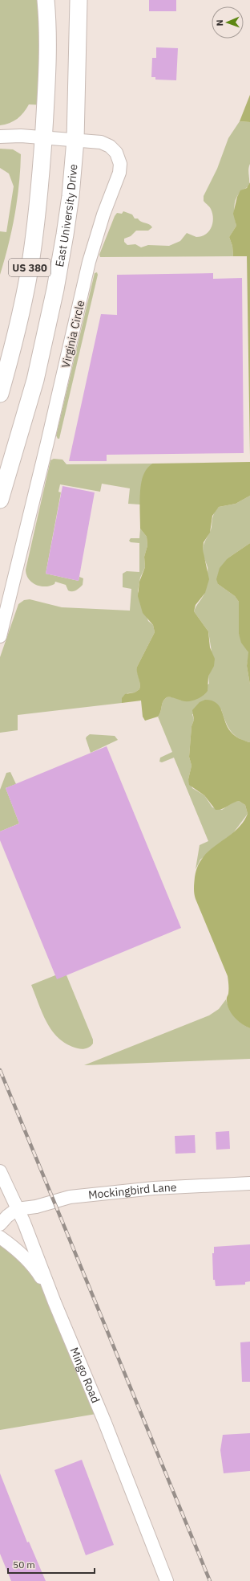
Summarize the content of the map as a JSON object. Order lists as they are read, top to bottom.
{
  "streets": {
    "main road": ["East University Drive", "US 380"],
    "street": ["Virginia Circle", "Mockingbird Lane", "Mingo Road"]
  },
  "crossings": [
    ["East University Drive", "Virginia Circle"],
    ["US 380", "Virginia Circle"],
    ["Mockingbird Lane", "Mingo Road"]
  ],
  "scale_bar": "50 m",
  "north": "left"
}
